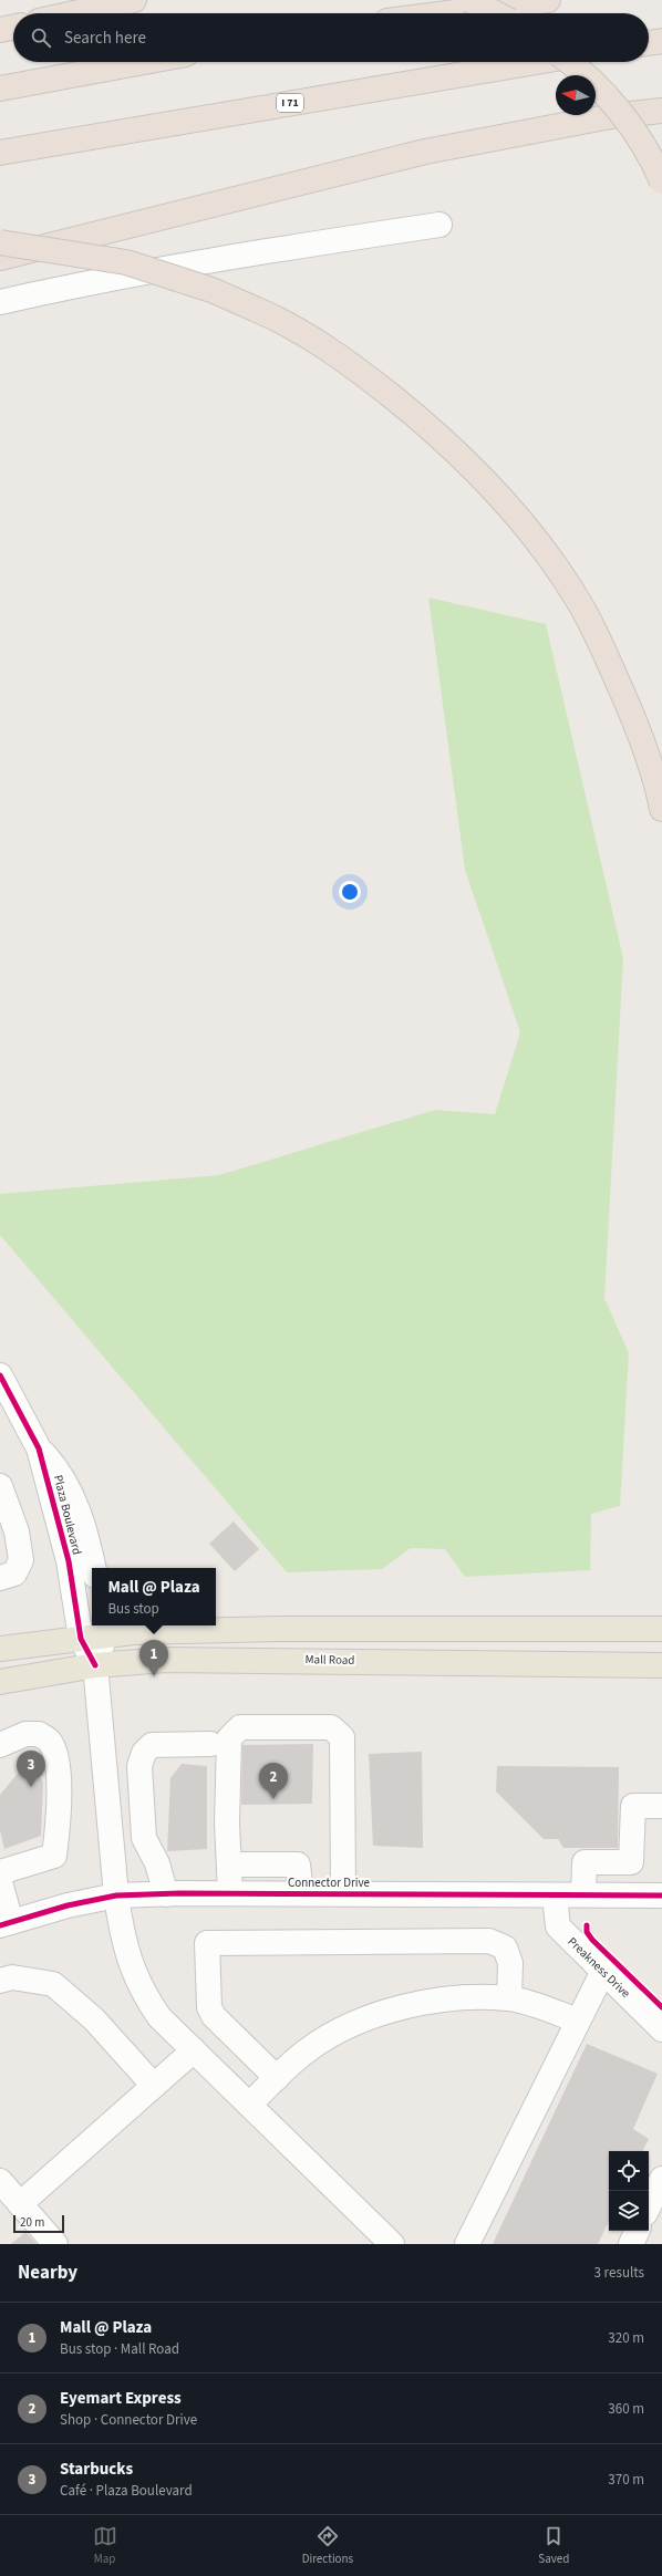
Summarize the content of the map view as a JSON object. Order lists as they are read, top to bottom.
{
  "streets": {
    "highway": ["I 71"],
    "main road": ["Mall Road"],
    "street": ["Plaza Boulevard", "Connector Drive", "Preakness Drive"]
  },
  "crossings": [
    ["Plaza Boulevard", "Mall Road"],
    ["Plaza Boulevard", "Connector Drive"],
    ["Connector Drive", "Preakness Drive"]
  ],
  "scale_bar": "20 m",
  "north": "left",
  "page": {
    "search": "Search here",
    "popup": ["Mall @ Plaza", "Bus stop"],
    "pins": ["1", "3", "2"],
    "scale": "20 m",
    "heading": ["Nearby", "3 results"],
    "list": [
      {
        "mark": "1",
        "name": "Mall @ Plaza",
        "note": "Bus stop · Mall Road",
        "value": "320 m"
      },
      {
        "mark": "2",
        "name": "Eyemart Express",
        "note": "Shop · Connector Drive",
        "value": "360 m"
      },
      {
        "mark": "3",
        "name": "Starbucks",
        "note": "Café · Plaza Boulevard",
        "value": "370 m"
      }
    ],
    "nav": ["Map", "Directions", "Saved"]
  }
}
